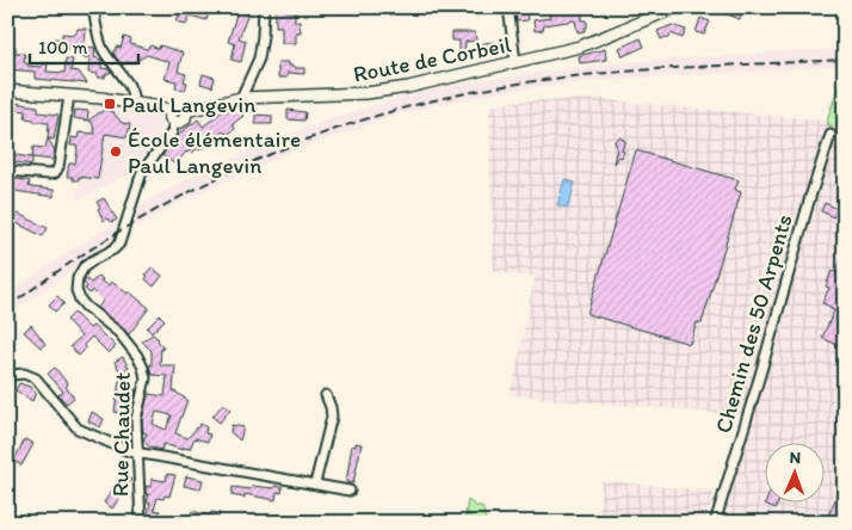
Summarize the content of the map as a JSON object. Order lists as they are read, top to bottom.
{
  "streets": {
    "main road": ["Route de Corbeil"],
    "street": ["Chemin des 50 Arpents", "Rue Chaudet"]
  },
  "crossings": [
    ["Route de Corbeil", "Rue Chaudet"]
  ],
  "places": {
    "transit": ["Paul Langevin"],
    "other": ["École élémentaire Paul Langevin"]
  },
  "scale_bar": "100 m",
  "north": "top"
}
